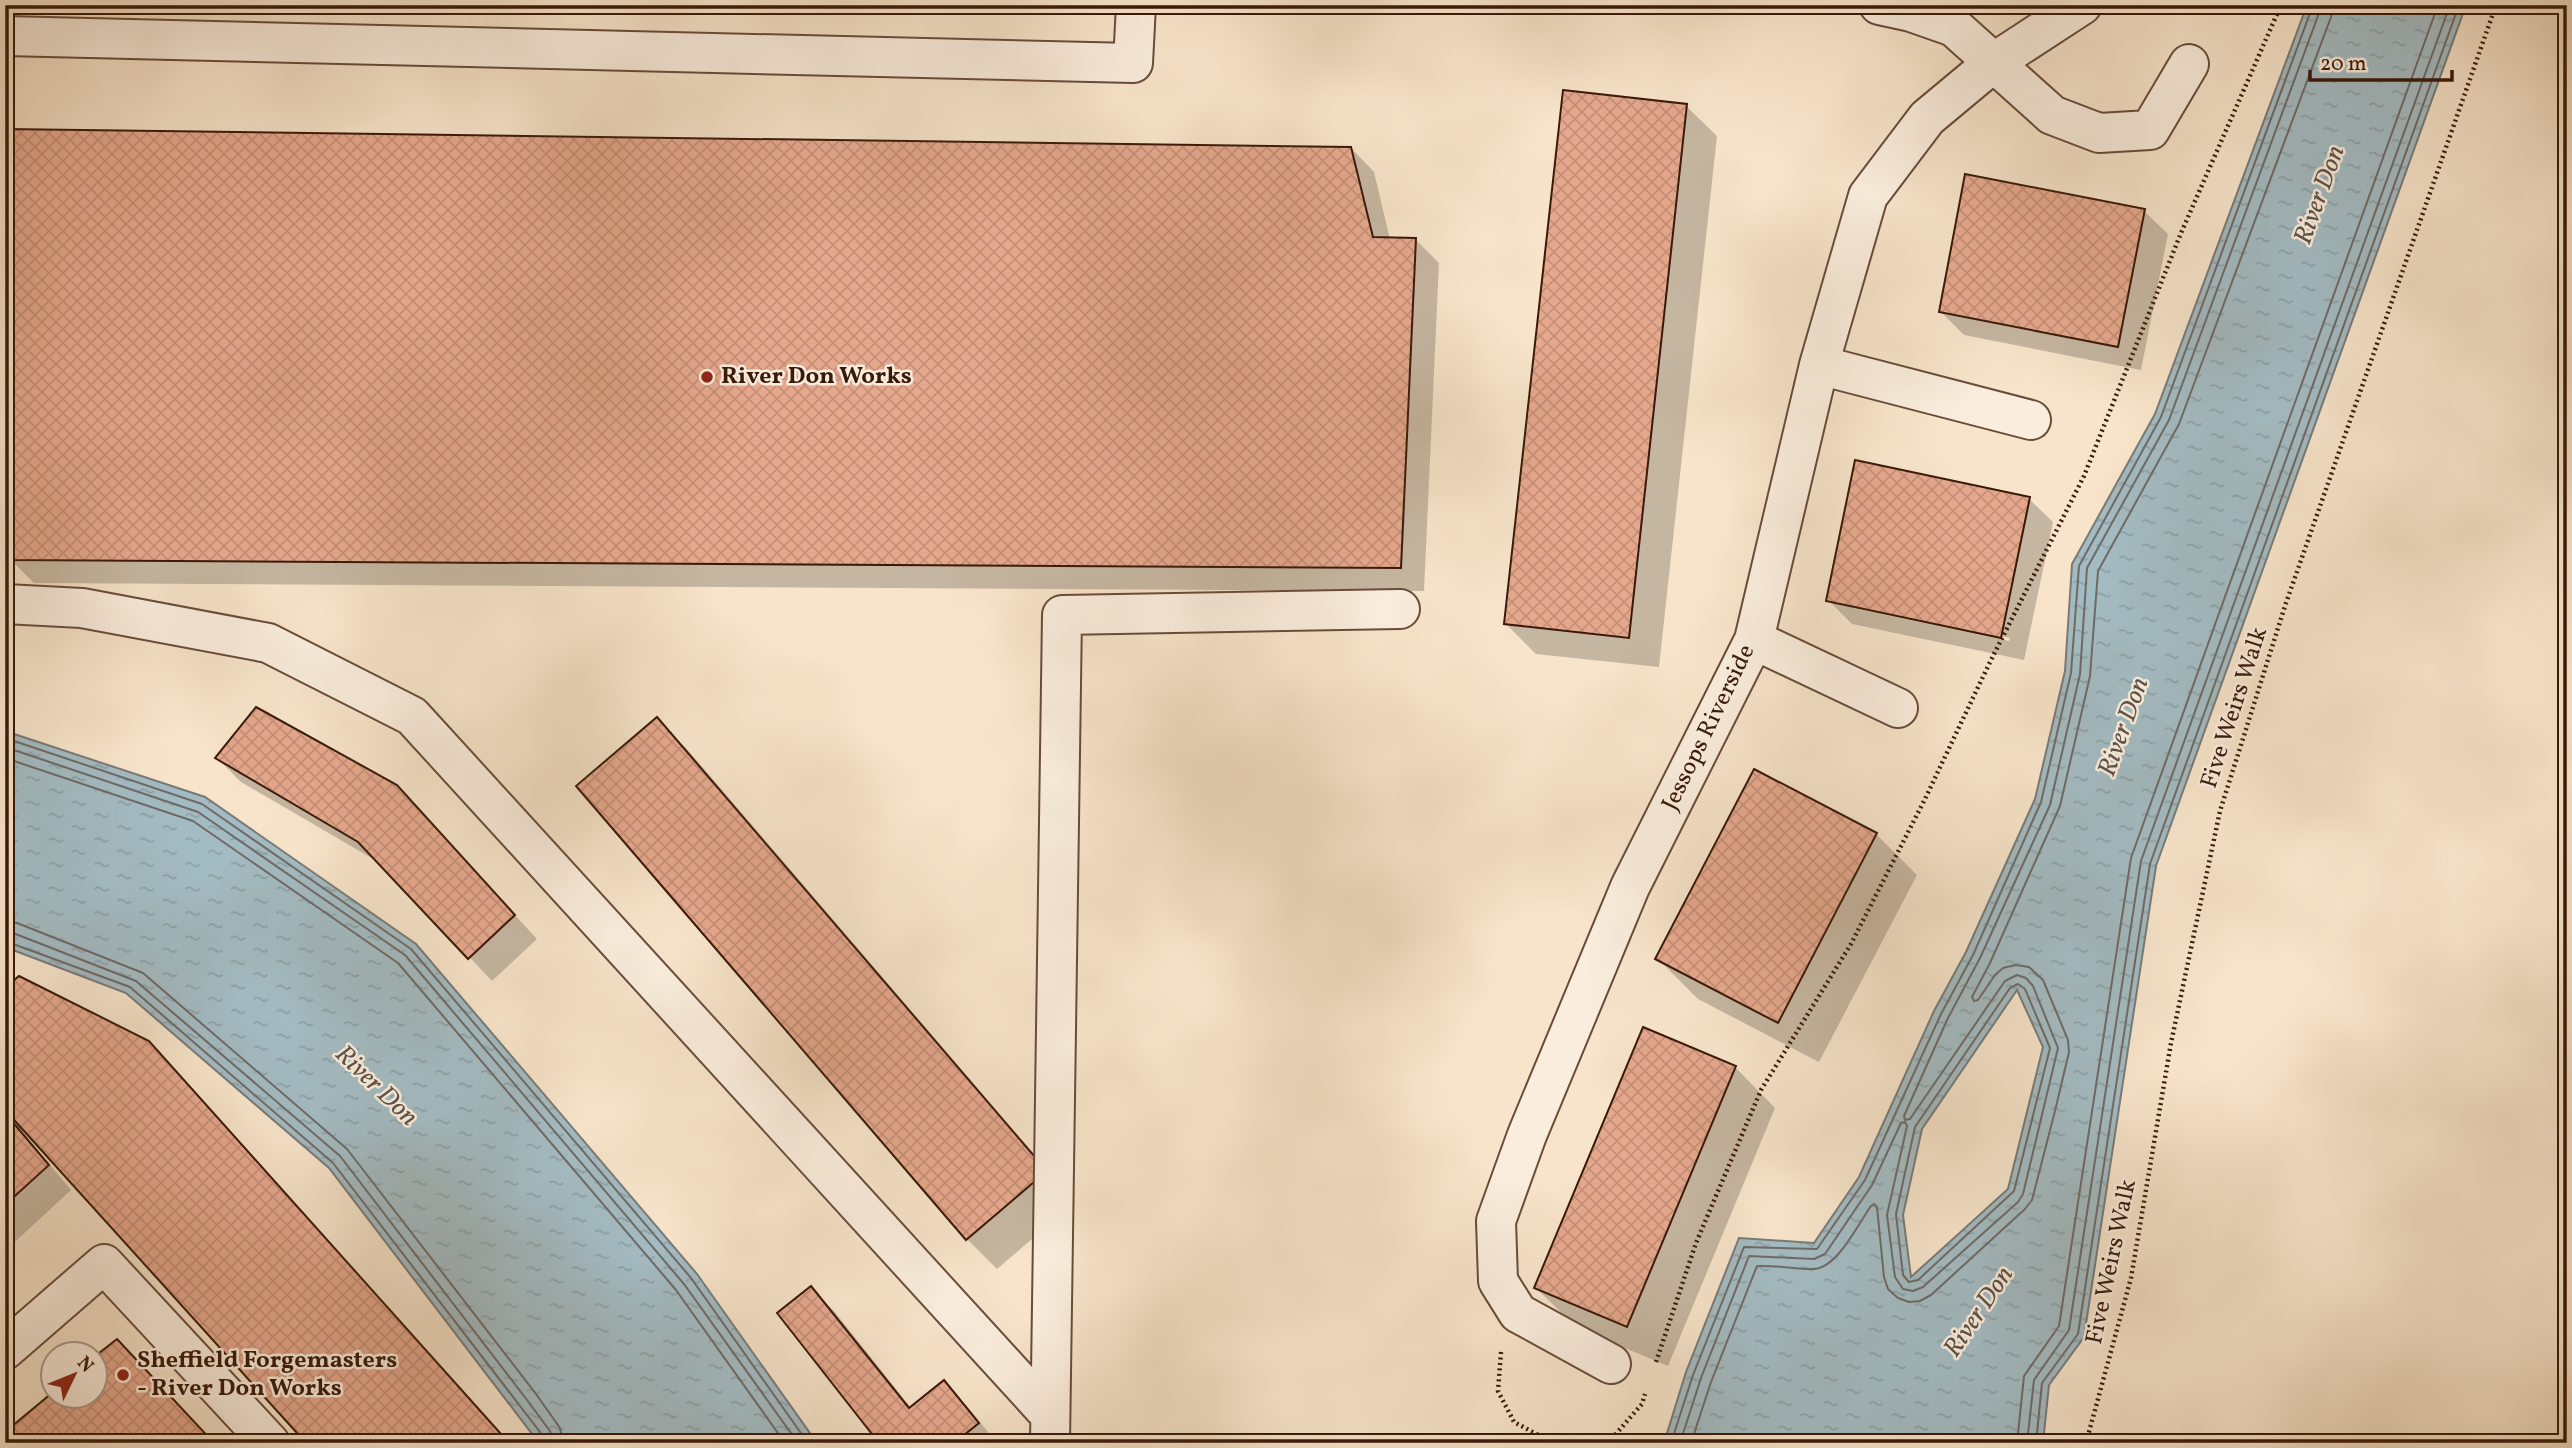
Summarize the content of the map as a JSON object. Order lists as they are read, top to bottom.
{
  "streets": {
    "street": ["Jessops Riverside"],
    "path": ["Five Weirs Walk"]
  },
  "water": ["River Don"],
  "places": ["River Don Works", "Sheffield Forgemasters - River Don Works"],
  "scale_bar": "20 m",
  "north": "top right"
}
